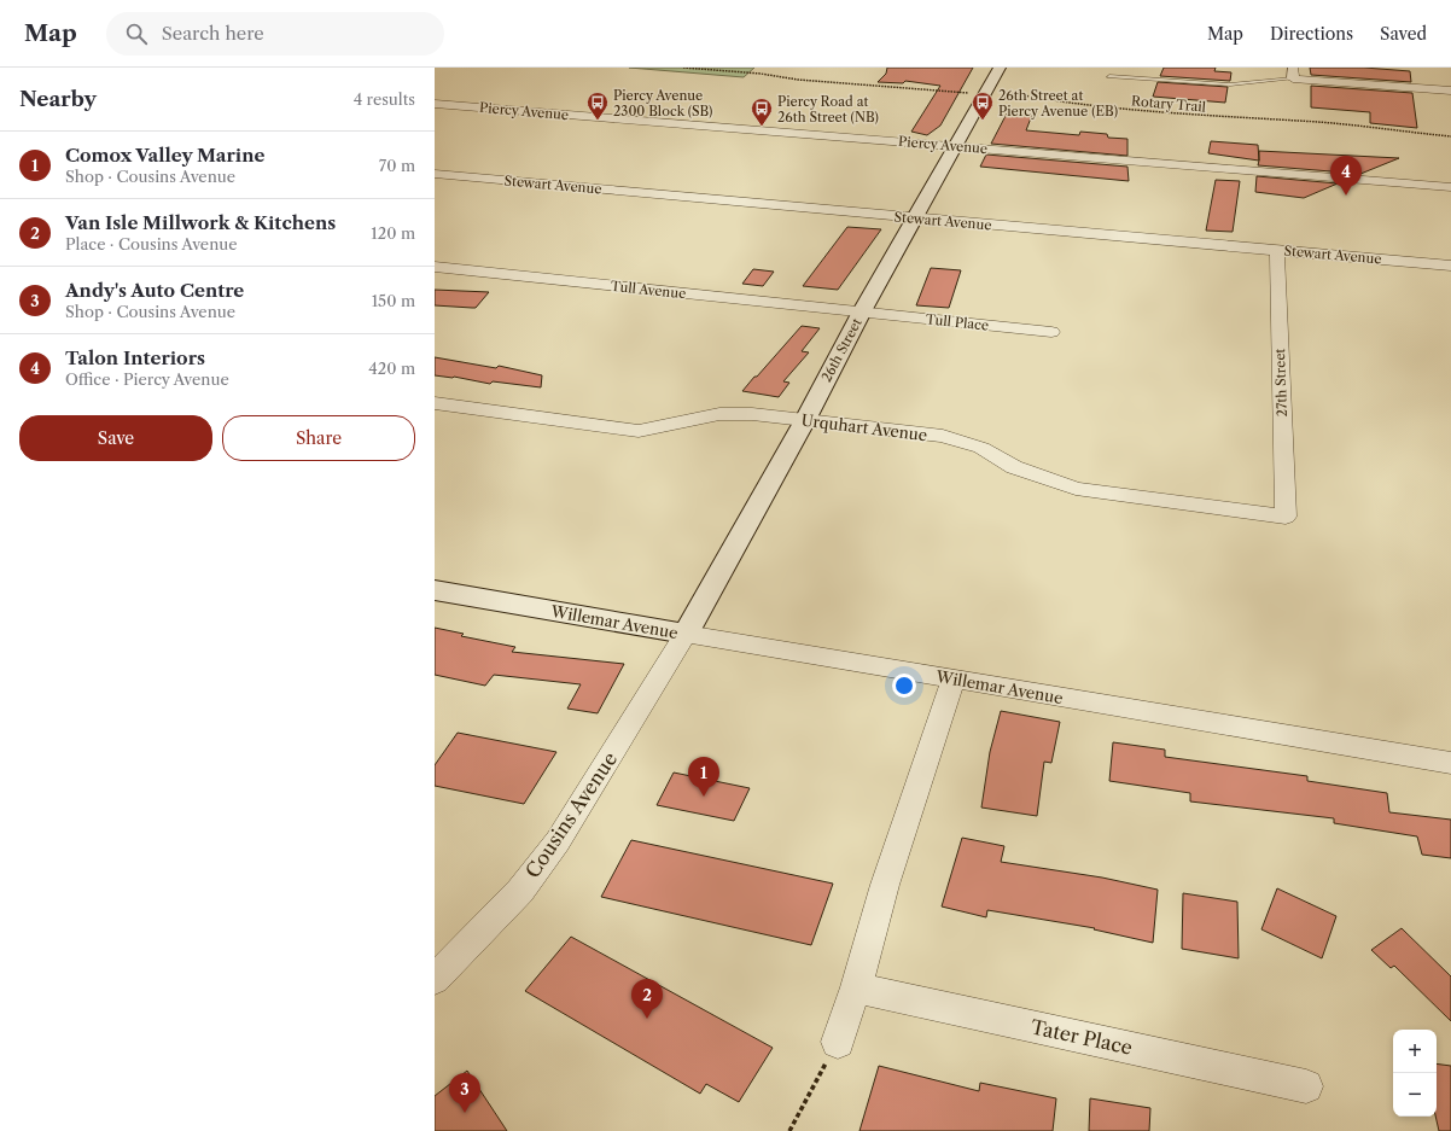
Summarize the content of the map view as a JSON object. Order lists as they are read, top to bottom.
{
  "streets": {
    "street": [
      "Piercy Avenue",
      "Stewart Avenue",
      "Tull Avenue",
      "Tull Place",
      "26th Street",
      "27th Street",
      "Urquhart Avenue",
      "Willemar Avenue",
      "Cousins Avenue",
      "Tater Place"
    ],
    "path": ["Rotary Trail"]
  },
  "crossings": [
    ["Rotary Trail", "26th Street"],
    ["Piercy Avenue", "26th Street"],
    ["Stewart Avenue", "26th Street"],
    ["Stewart Avenue", "27th Street"],
    ["Tull Avenue", "Tull Place"],
    ["Tull Avenue", "26th Street"],
    ["Tull Place", "26th Street"],
    ["26th Street", "Urquhart Avenue"],
    ["26th Street", "Willemar Avenue"],
    ["26th Street", "Cousins Avenue"],
    ["27th Street", "Urquhart Avenue"],
    ["Willemar Avenue", "Cousins Avenue"]
  ],
  "places": {
    "bus stop": ["Piercy Avenue 2300 Block (SB)", "26th Street at Piercy Avenue (EB)", "Piercy Road at 26th Street (NB)"]
  },
  "page": {
    "header": "Map",
    "search": "Search here",
    "nav": ["Map", "Directions", "Saved"],
    "heading": ["Nearby", "4 results"],
    "list": [
      {
        "mark": "1",
        "name": "Comox Valley Marine",
        "note": "Shop · Cousins Avenue",
        "value": "70 m"
      },
      {
        "mark": "2",
        "name": "Van Isle Millwork & Kitchens",
        "note": "Place · Cousins Avenue",
        "value": "120 m"
      },
      {
        "mark": "3",
        "name": "Andy's Auto Centre",
        "note": "Shop · Cousins Avenue",
        "value": "150 m"
      },
      {
        "mark": "4",
        "name": "Talon Interiors",
        "note": "Office · Piercy Avenue",
        "value": "420 m"
      }
    ],
    "pins": [
      "4",
      "1",
      "2",
      "3"
    ],
    "buttons": ["Save", "Share"],
    "map_buttons": ["+", "−"]
  }
}
